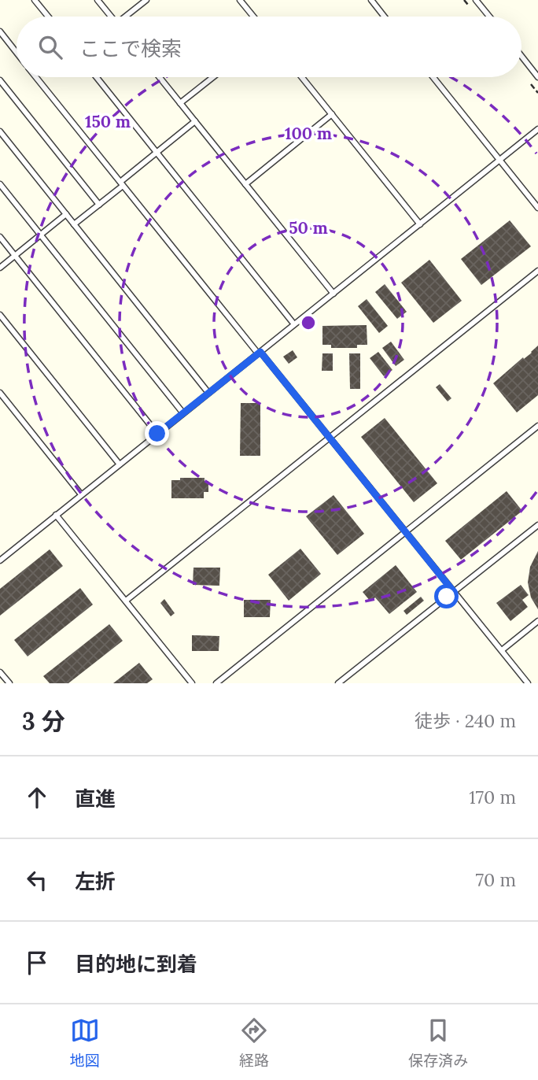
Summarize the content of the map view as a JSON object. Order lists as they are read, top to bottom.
{
  "page": {
    "search": "ここで検索",
    "heading": ["3 分", "徒歩 · 240 m"],
    "list": [
      ["直進", "170 m"],
      ["左折", "70 m"],
      "目的地に到着"
    ],
    "nav": ["地図", "経路", "保存済み"]
  },
  "rings": ["150 m", "100 m", "50 m"]
}
